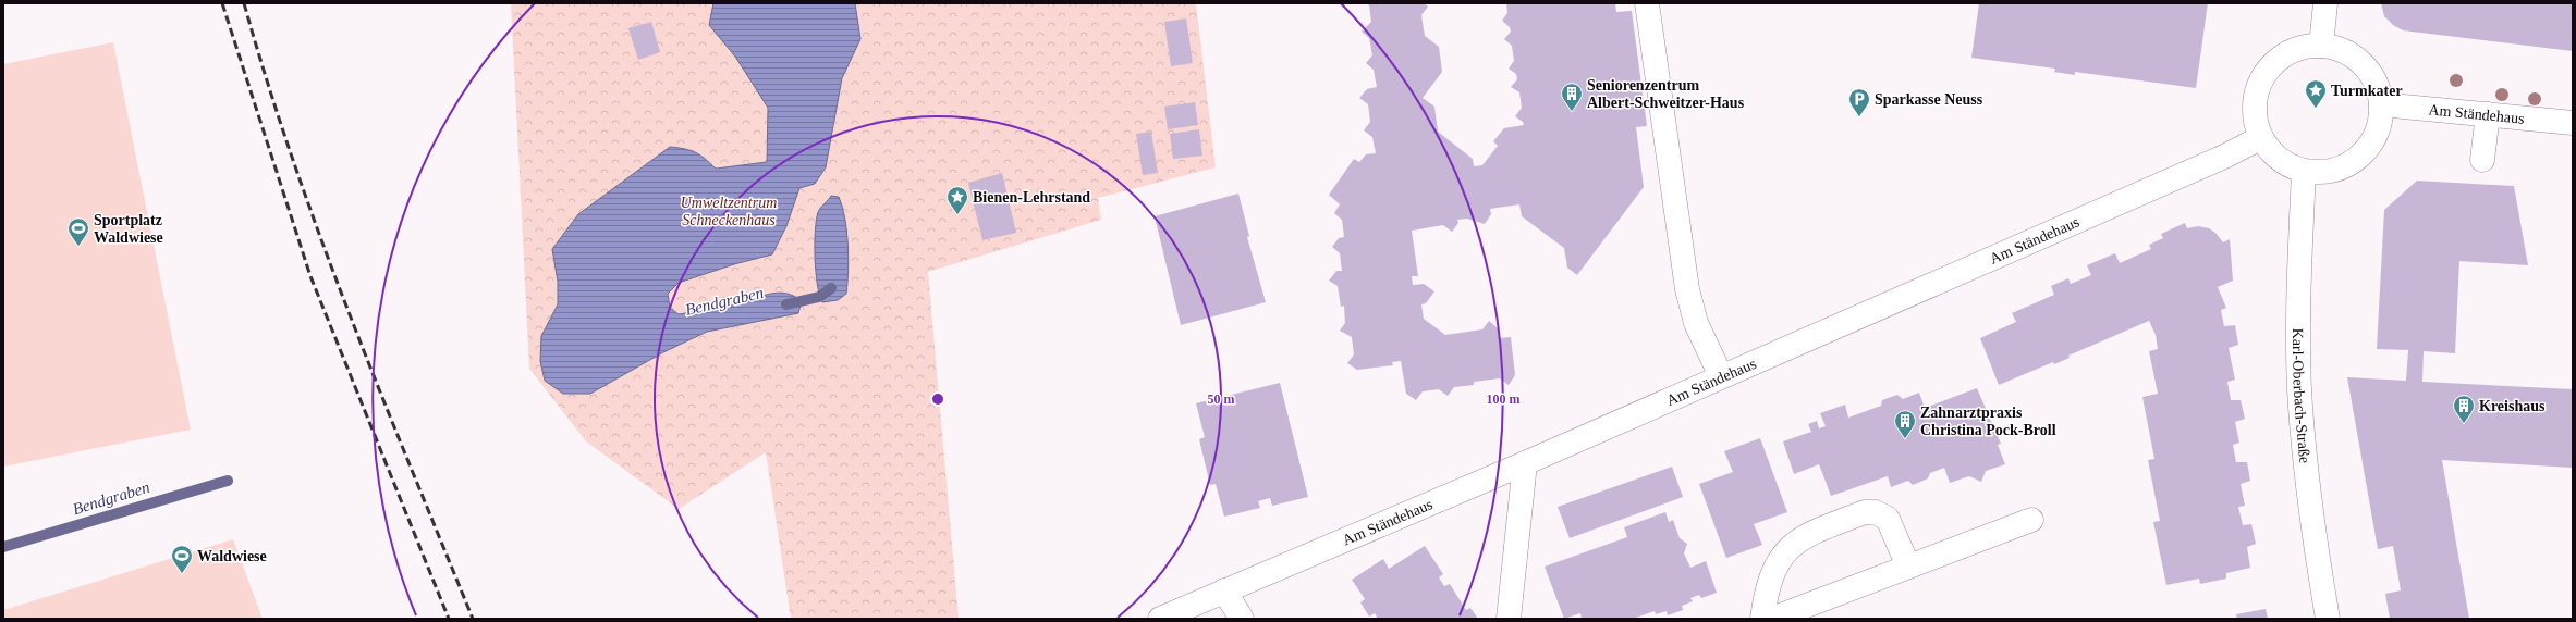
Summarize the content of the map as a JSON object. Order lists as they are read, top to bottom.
{
  "streets": {
    "street": ["Am Ständehaus", "Karl-Oberbach-Straße"]
  },
  "crossings": [
    ["Am Ständehaus", "Karl-Oberbach-Straße"]
  ],
  "water": ["Bendgraben"],
  "parks": ["Umweltzentrum Schneckenhaus"],
  "places": {
    "place": ["Turmkater", "Bienen-Lehrstand"],
    "building": ["Seniorenzentrum Albert-Schweitzer-Haus", "Kreishaus", "Zahnarztpraxis Christina Pock-Broll"],
    "parking": ["Sparkasse Neuss"],
    "sports": ["Sportplatz Waldwiese", "Waldwiese"]
  },
  "rings": ["50 m", "100 m"]
}
